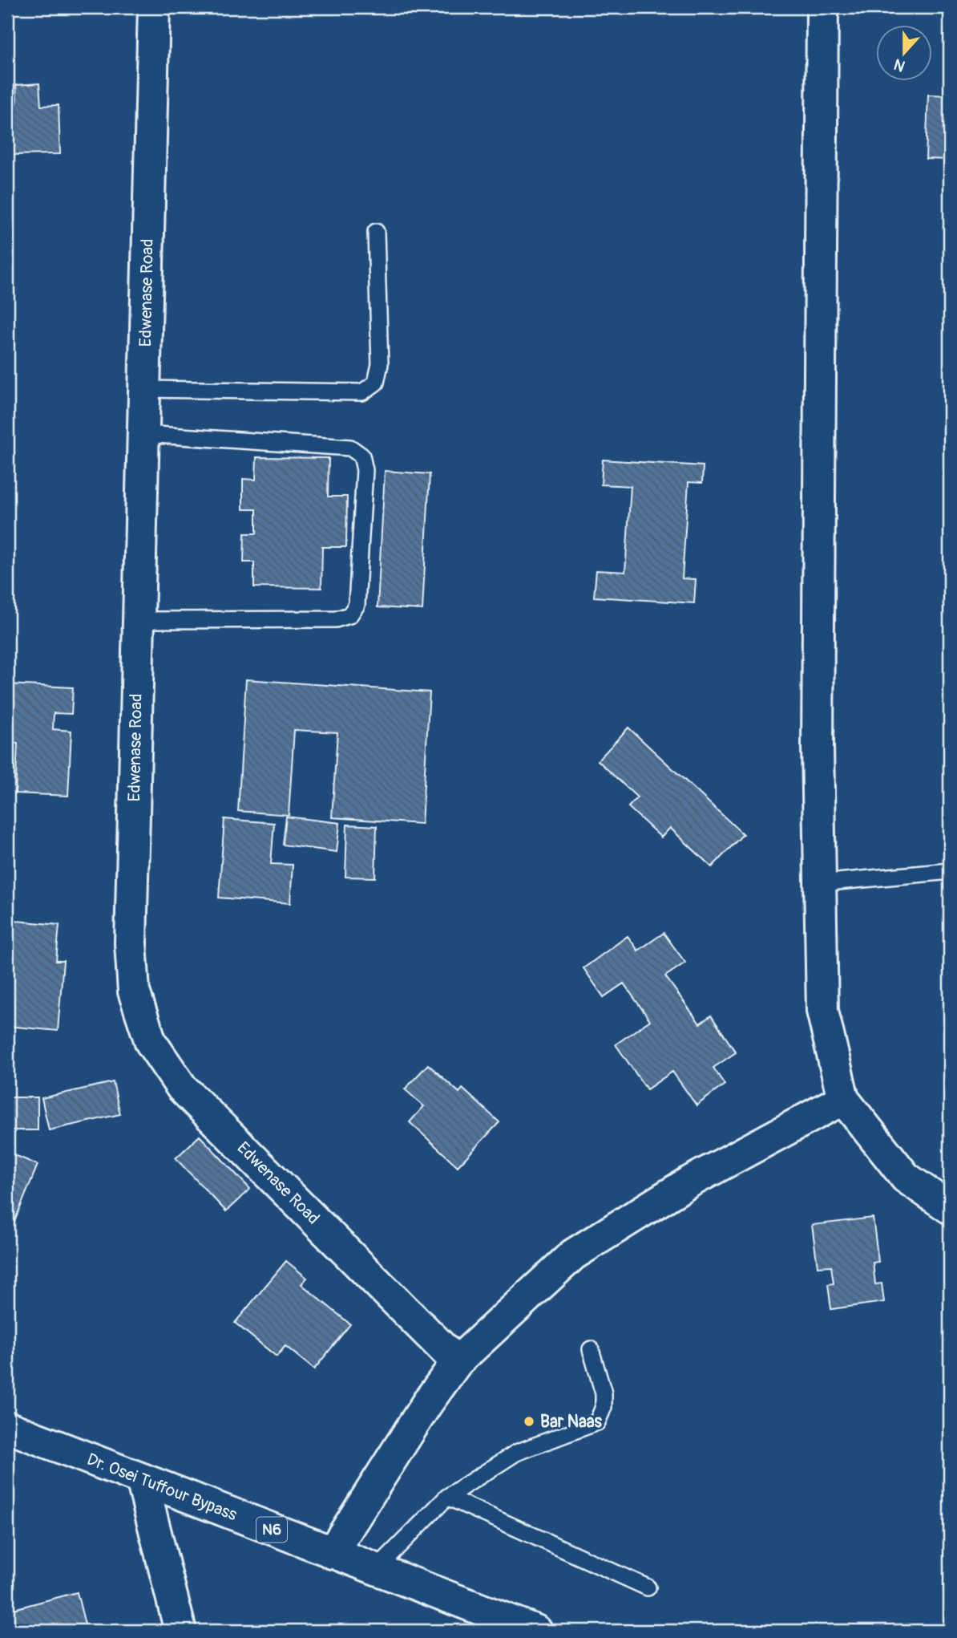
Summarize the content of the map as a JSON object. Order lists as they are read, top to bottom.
{
  "streets": {
    "main road": ["Edwenase Road", "Dr. Osei Tuffour Bypass", "N6"]
  },
  "places": ["Bar Naas"],
  "north": "bottom"
}
